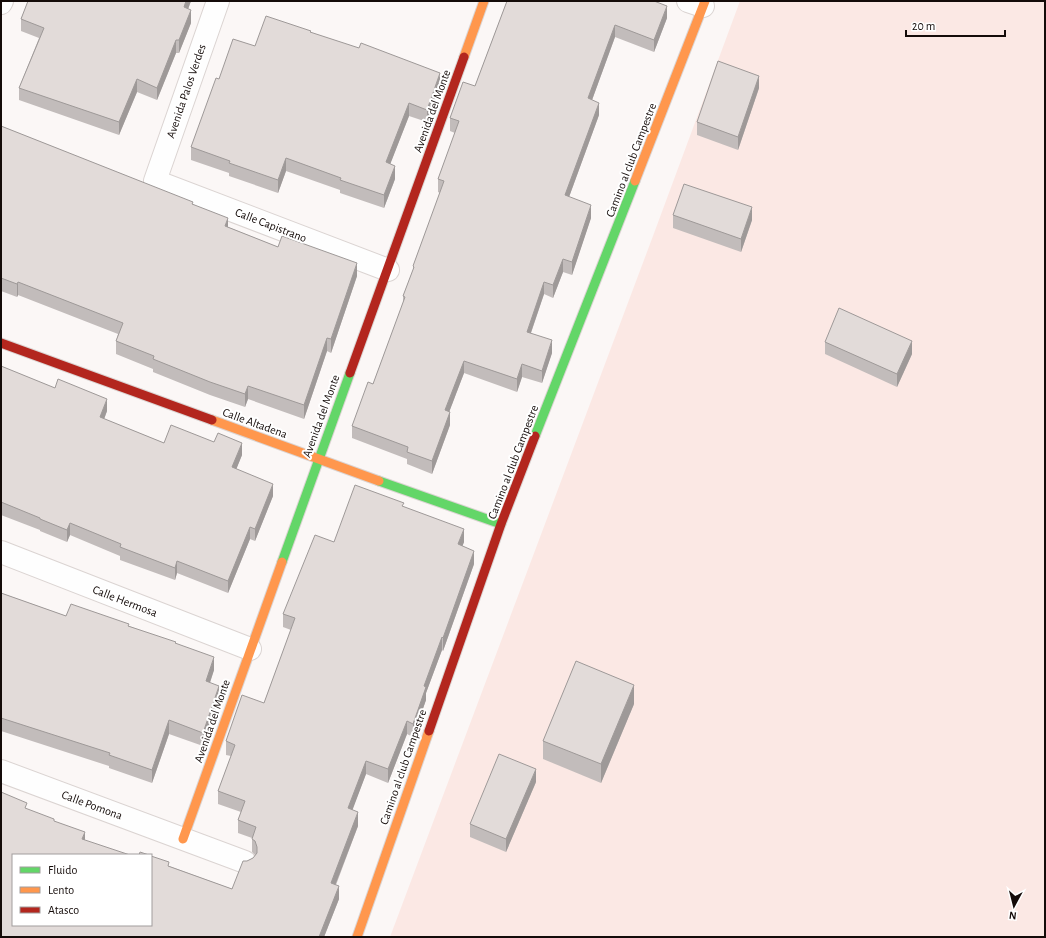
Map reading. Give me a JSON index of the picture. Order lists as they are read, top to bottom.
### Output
{
  "streets": {
    "street": [
      "Avenida Palos Verdes",
      "Avenida del Monte",
      "Camino al club Campestre",
      "Calle Capistrano",
      "Calle Altadena",
      "Calle Hermosa",
      "Calle Pomona"
    ]
  },
  "crossings": [
    ["Avenida Palos Verdes", "Calle Capistrano"],
    ["Avenida del Monte", "Calle Capistrano"],
    ["Avenida del Monte", "Calle Altadena"],
    ["Avenida del Monte", "Calle Hermosa"],
    ["Avenida del Monte", "Calle Pomona"],
    ["Camino al club Campestre", "Calle Altadena"]
  ],
  "legend": ["Fluido", "Lento", "Atasco"],
  "scale_bar": "20 m",
  "north": "bottom"
}
